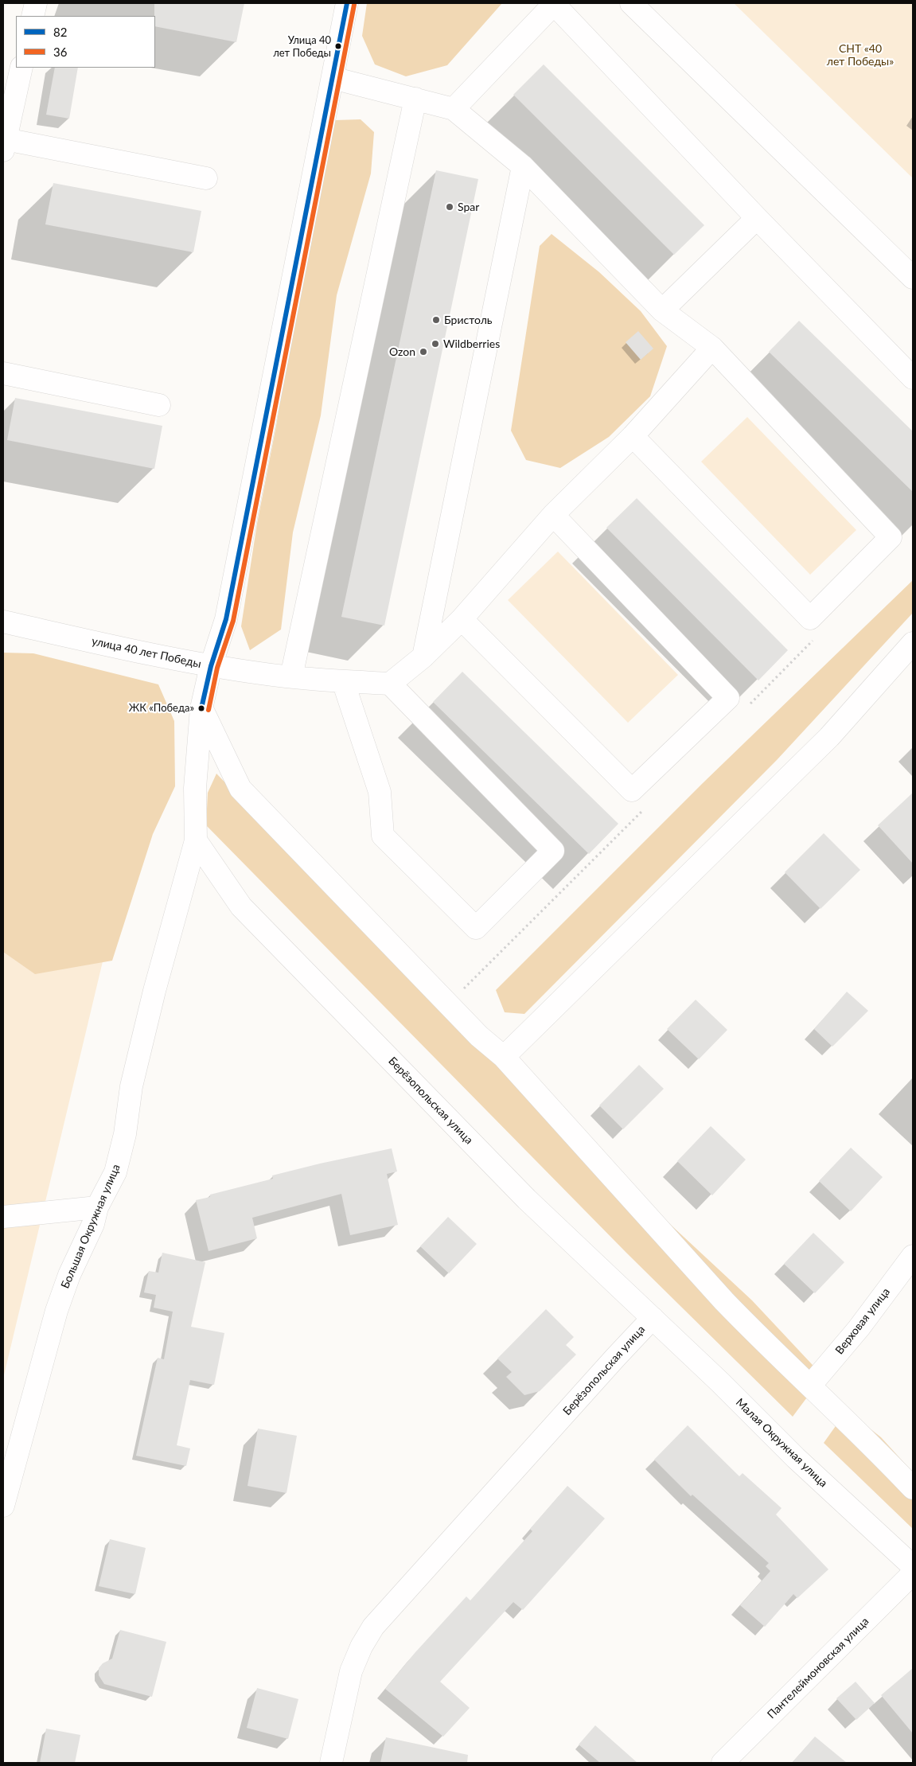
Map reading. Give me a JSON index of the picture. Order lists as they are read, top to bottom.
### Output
{
  "streets": {
    "street": [
      "улица 40 лет Победы",
      "Берёзопольская улица",
      "Большая Окружная улица",
      "Верховая улица",
      "Малая Окружная улица",
      "Пантелеймоновская улица"
    ]
  },
  "crossings": [
    ["улица 40 лет Победы", "Большая Окружная улица"],
    ["Берёзопольская улица", "Большая Окружная улица"],
    ["Берёзопольская улица", "Малая Окружная улица"]
  ],
  "parks": ["СНТ «40 лет Победы»"],
  "places": [
    "Улица 40 лет Победы",
    "Spar",
    "Бристоль",
    "Wildberries",
    "Ozon",
    "ЖК «Победа»"
  ],
  "lines": ["transit line 82", "transit line 36"],
  "legend": ["82", "36"]
}
